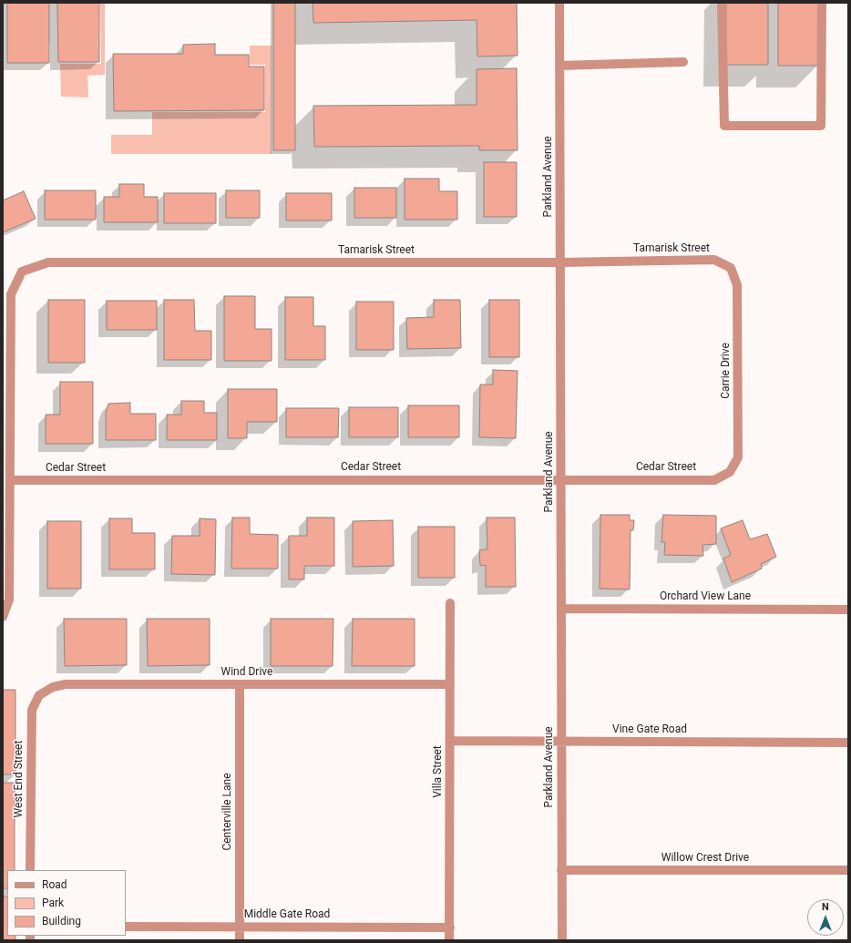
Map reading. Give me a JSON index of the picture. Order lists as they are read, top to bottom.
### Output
{
  "streets": {
    "street": [
      "Parkland Avenue",
      "Tamarisk Street",
      "Carrie Drive",
      "Cedar Street",
      "Orchard View Lane",
      "Wind Drive",
      "Vine Gate Road",
      "Villa Street",
      "West End Street",
      "Centerville Lane",
      "Willow Crest Drive",
      "Middle Gate Road"
    ]
  },
  "crossings": [
    ["Parkland Avenue", "Tamarisk Street"],
    ["Parkland Avenue", "Cedar Street"],
    ["Parkland Avenue", "Orchard View Lane"],
    ["Parkland Avenue", "Vine Gate Road"],
    ["Parkland Avenue", "Willow Crest Drive"],
    ["Tamarisk Street", "Carrie Drive"],
    ["Tamarisk Street", "Cedar Street"],
    ["Carrie Drive", "Cedar Street"],
    ["Wind Drive", "Villa Street"],
    ["Wind Drive", "West End Street"],
    ["Wind Drive", "Centerville Lane"],
    ["Vine Gate Road", "Villa Street"],
    ["Villa Street", "Middle Gate Road"],
    ["Centerville Lane", "Middle Gate Road"]
  ],
  "legend": ["Road", "Park", "Building"],
  "north": "top"
}
